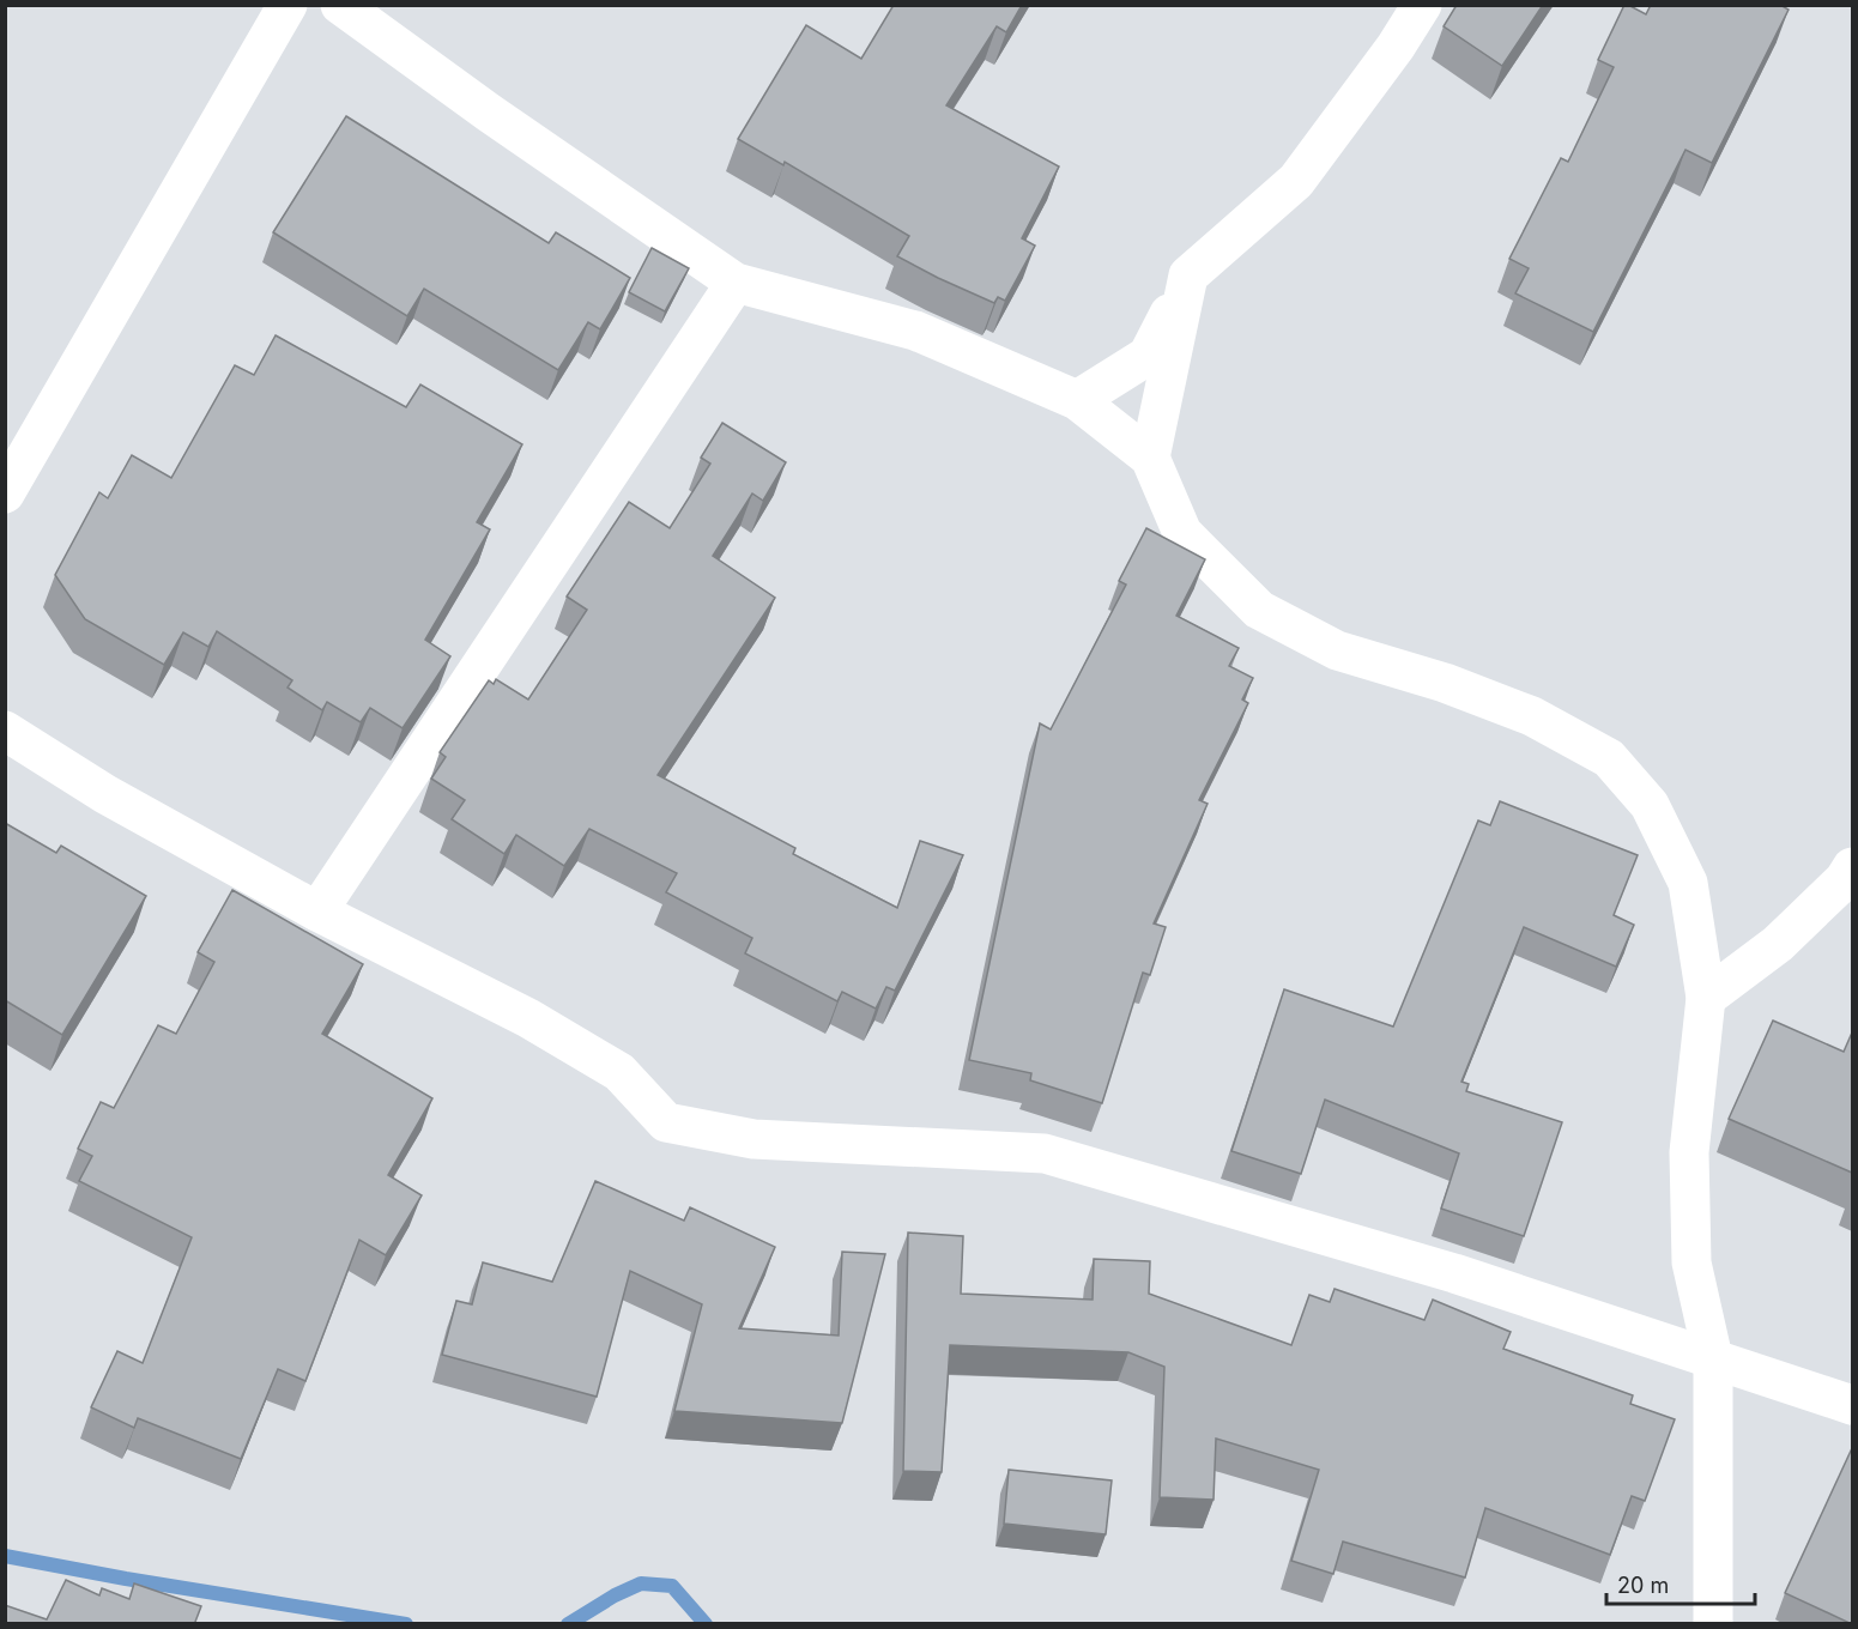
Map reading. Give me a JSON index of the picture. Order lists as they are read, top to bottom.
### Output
{
  "scale_bar": "20 m"
}
